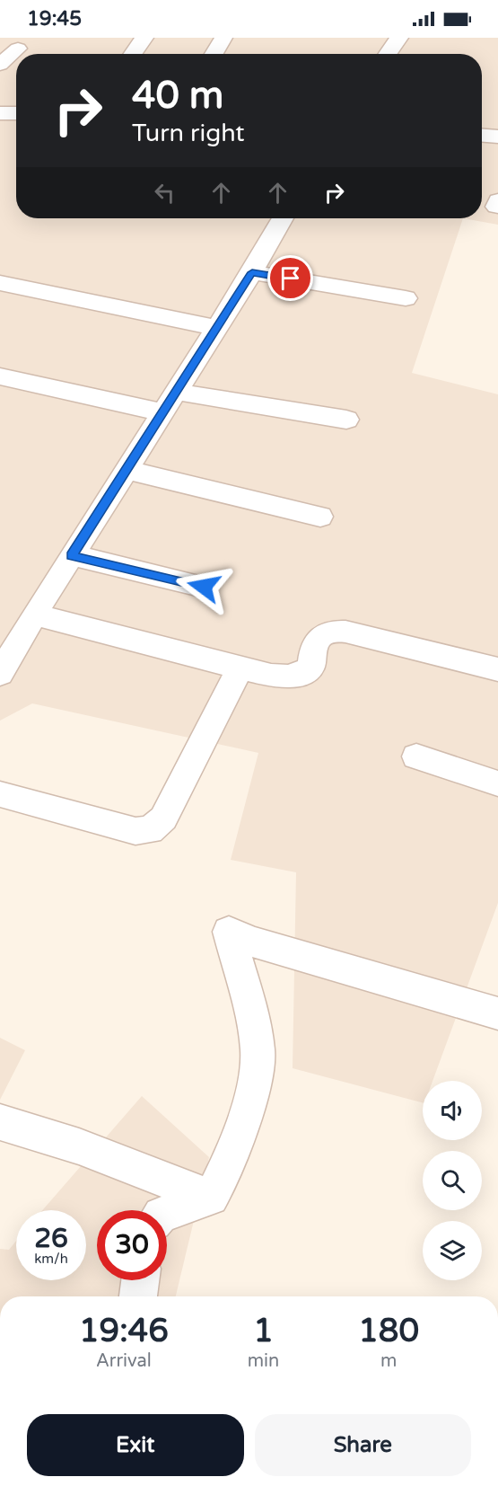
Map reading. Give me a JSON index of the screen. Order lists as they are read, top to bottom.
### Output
{
  "page": {
    "status": "19:45",
    "turn": ["40 m", "Turn right"],
    "speed": "26 km/h",
    "limit": "30",
    "eta": [
      "19:46",
      "Arrival",
      "1",
      "min",
      "180",
      "m"
    ],
    "buttons": ["Exit", "Share"]
  }
}
